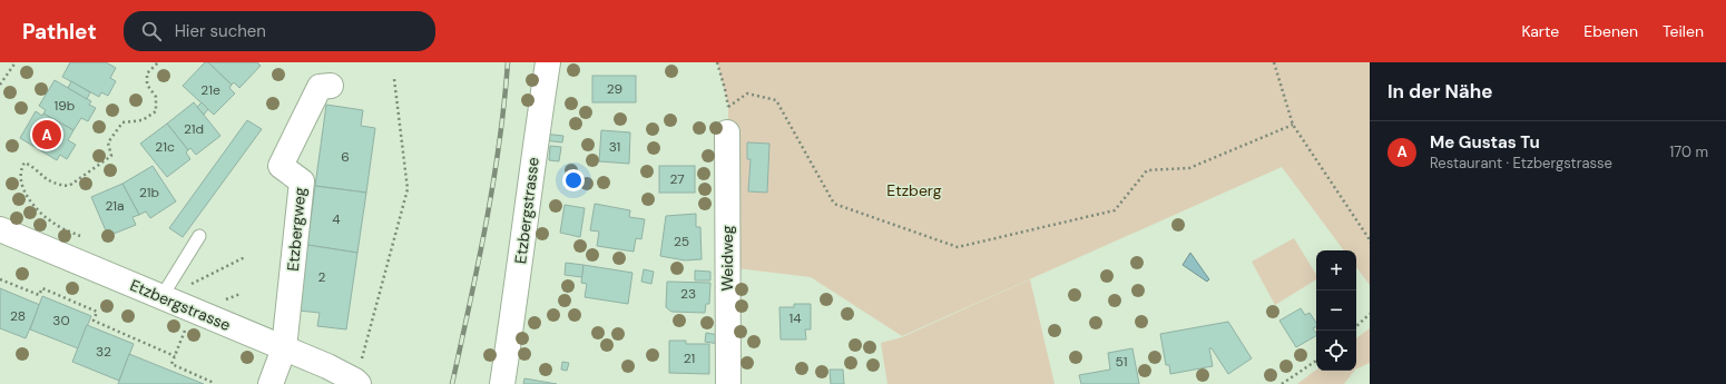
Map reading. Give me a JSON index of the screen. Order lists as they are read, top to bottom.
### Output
{
  "streets": {
    "street": ["Etzbergstrasse", "Etzbergweg", "Weidweg"]
  },
  "crossings": [
    ["Etzbergstrasse", "Etzbergweg"]
  ],
  "parks": ["Etzberg"],
  "house_numbers": [
    "29",
    "21e",
    "19b",
    "21d",
    "21c",
    "31",
    "6",
    "27",
    "21b",
    "21a",
    "4",
    "25",
    "2",
    "23",
    "28",
    "14",
    "30",
    "32",
    "21",
    "51"
  ],
  "page": {
    "header": "Pathlet",
    "search": "Hier suchen",
    "nav": ["Karte", "Ebenen", "Teilen"],
    "heading": "In der Nähe",
    "pins": "A",
    "list": [
      {
        "mark": "A",
        "name": "Me Gustas Tu",
        "note": "Restaurant · Etzbergstrasse",
        "value": "170 m"
      }
    ],
    "map_buttons": ["+", "−"]
  }
}
